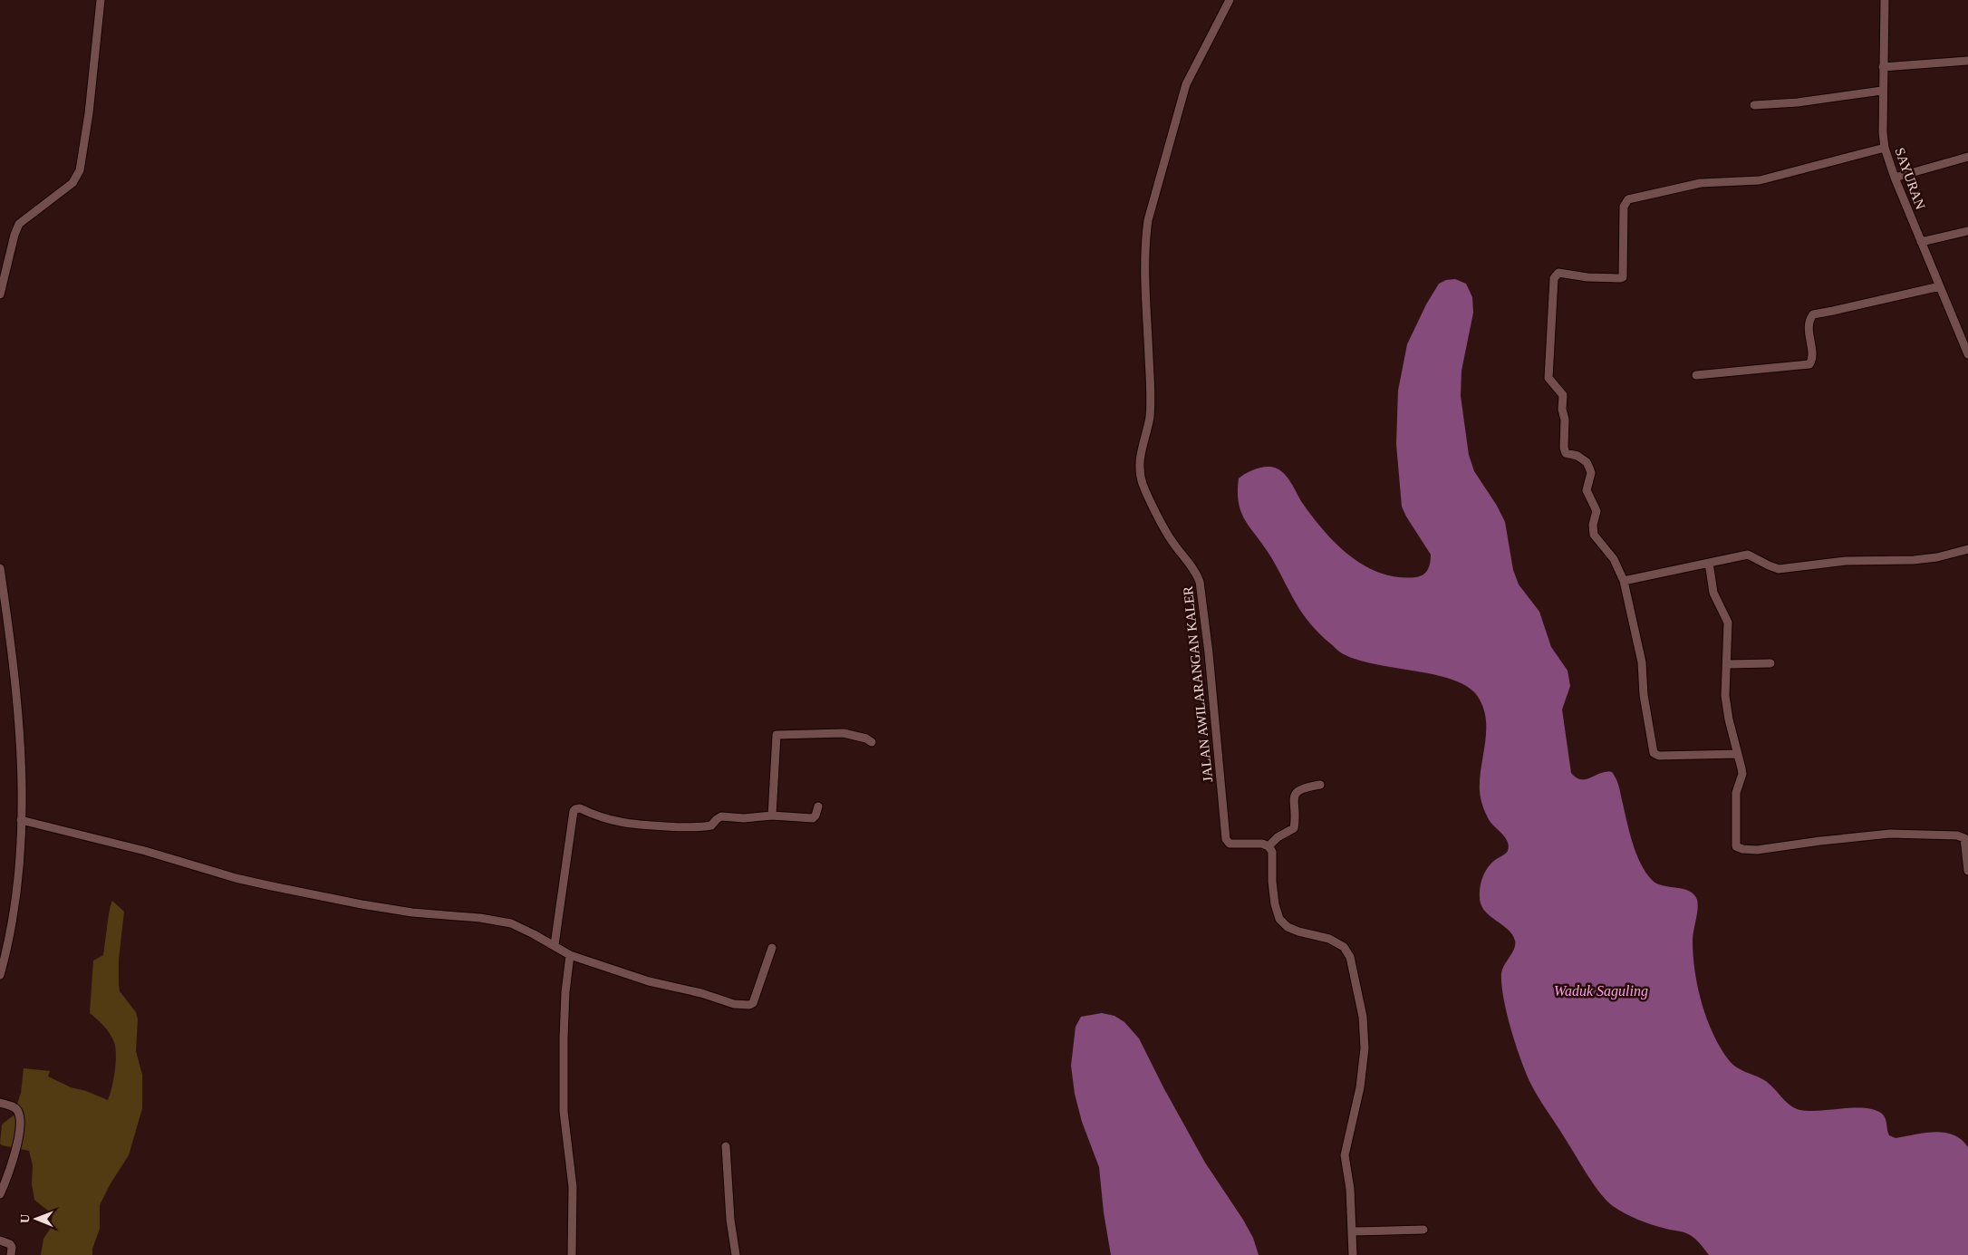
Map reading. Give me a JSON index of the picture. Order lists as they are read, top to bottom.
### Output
{
  "streets": {
    "street": ["SAYURAN", "JALAN AWILARANGAN KALER"]
  },
  "water": ["Waduk Saguling"],
  "north": "left"
}
